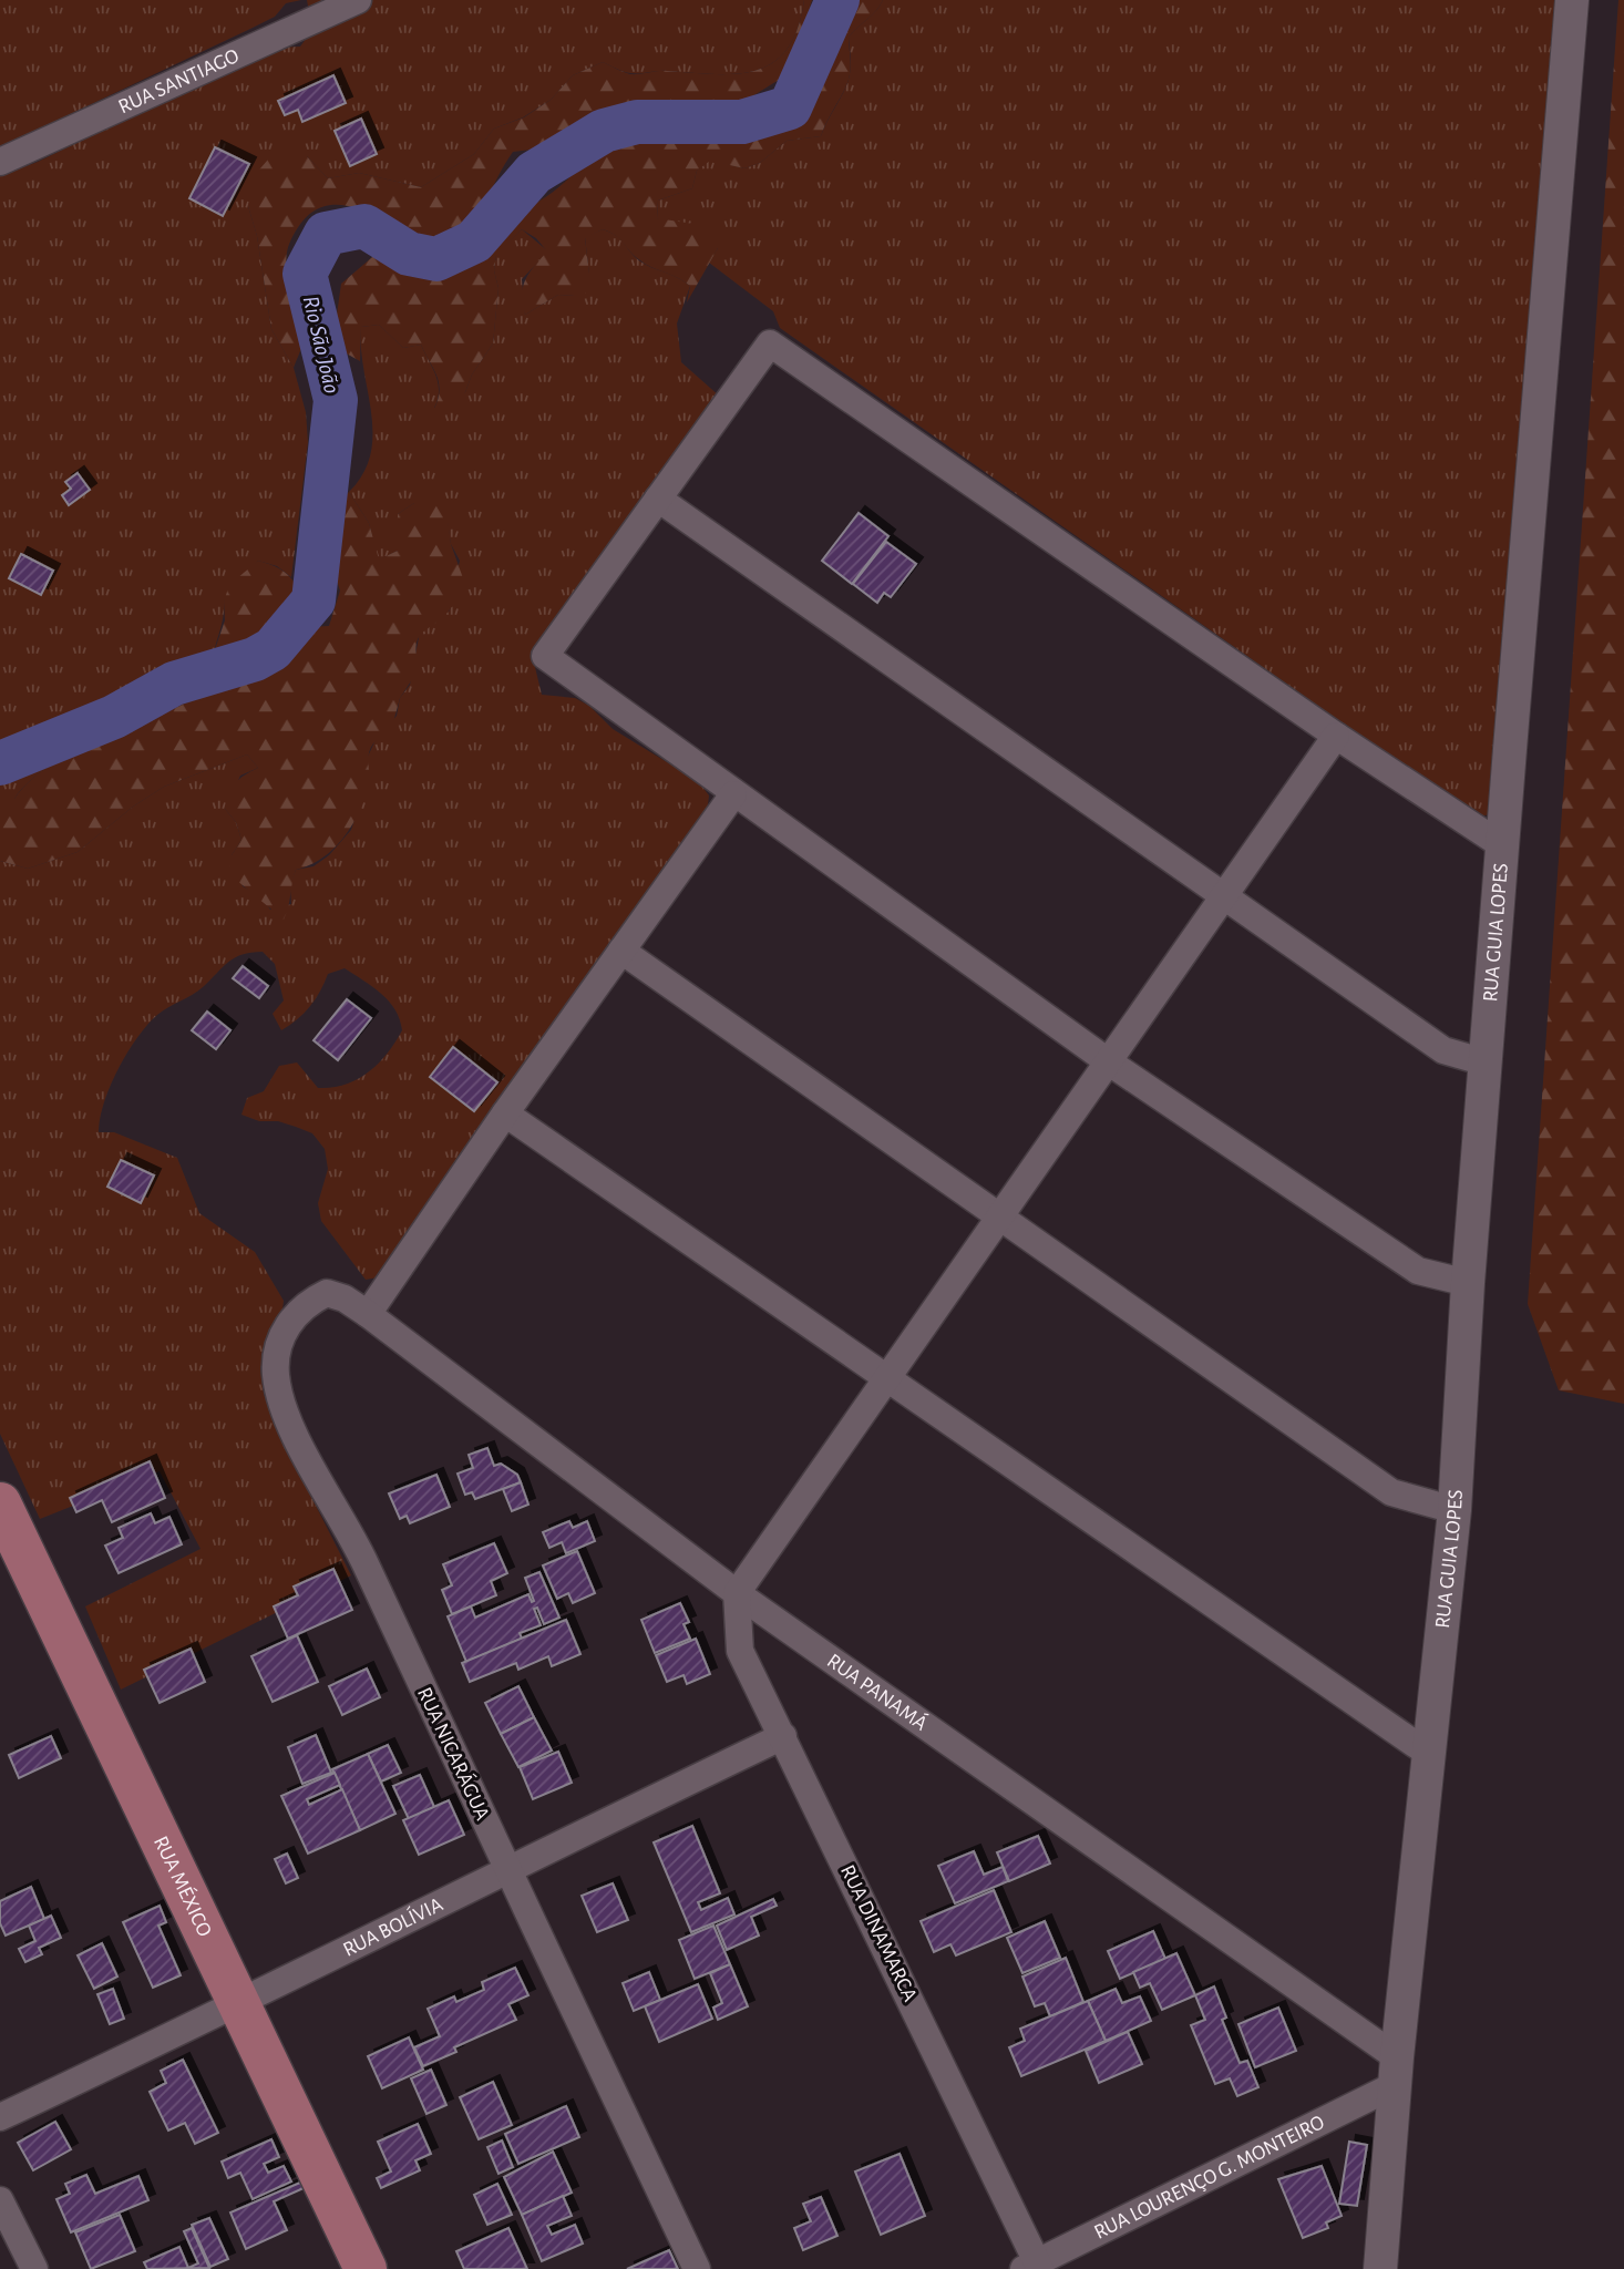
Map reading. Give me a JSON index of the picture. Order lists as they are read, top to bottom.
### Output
{
  "streets": {
    "main road": ["RUA MÉXICO"],
    "street": [
      "RUA SANTIAGO",
      "RUA GUIA LOPES",
      "RUA PANAMÁ",
      "RUA NICARÁGUA",
      "RUA BOLÍVIA",
      "RUA DINAMARCA",
      "RUA LOURENÇO G. MONTEIRO"
    ]
  },
  "crossings": [
    ["RUA GUIA LOPES", "RUA PANAMÁ"],
    ["RUA GUIA LOPES", "RUA LOURENÇO G. MONTEIRO"],
    ["RUA PANAMÁ", "RUA NICARÁGUA"],
    ["RUA PANAMÁ", "RUA DINAMARCA"],
    ["RUA PANAMÁ", "RUA LOURENÇO G. MONTEIRO"],
    ["RUA NICARÁGUA", "RUA BOLÍVIA"],
    ["RUA MÉXICO", "RUA BOLÍVIA"],
    ["RUA BOLÍVIA", "RUA DINAMARCA"],
    ["RUA DINAMARCA", "RUA LOURENÇO G. MONTEIRO"]
  ],
  "water": ["Rio São João"]
}
